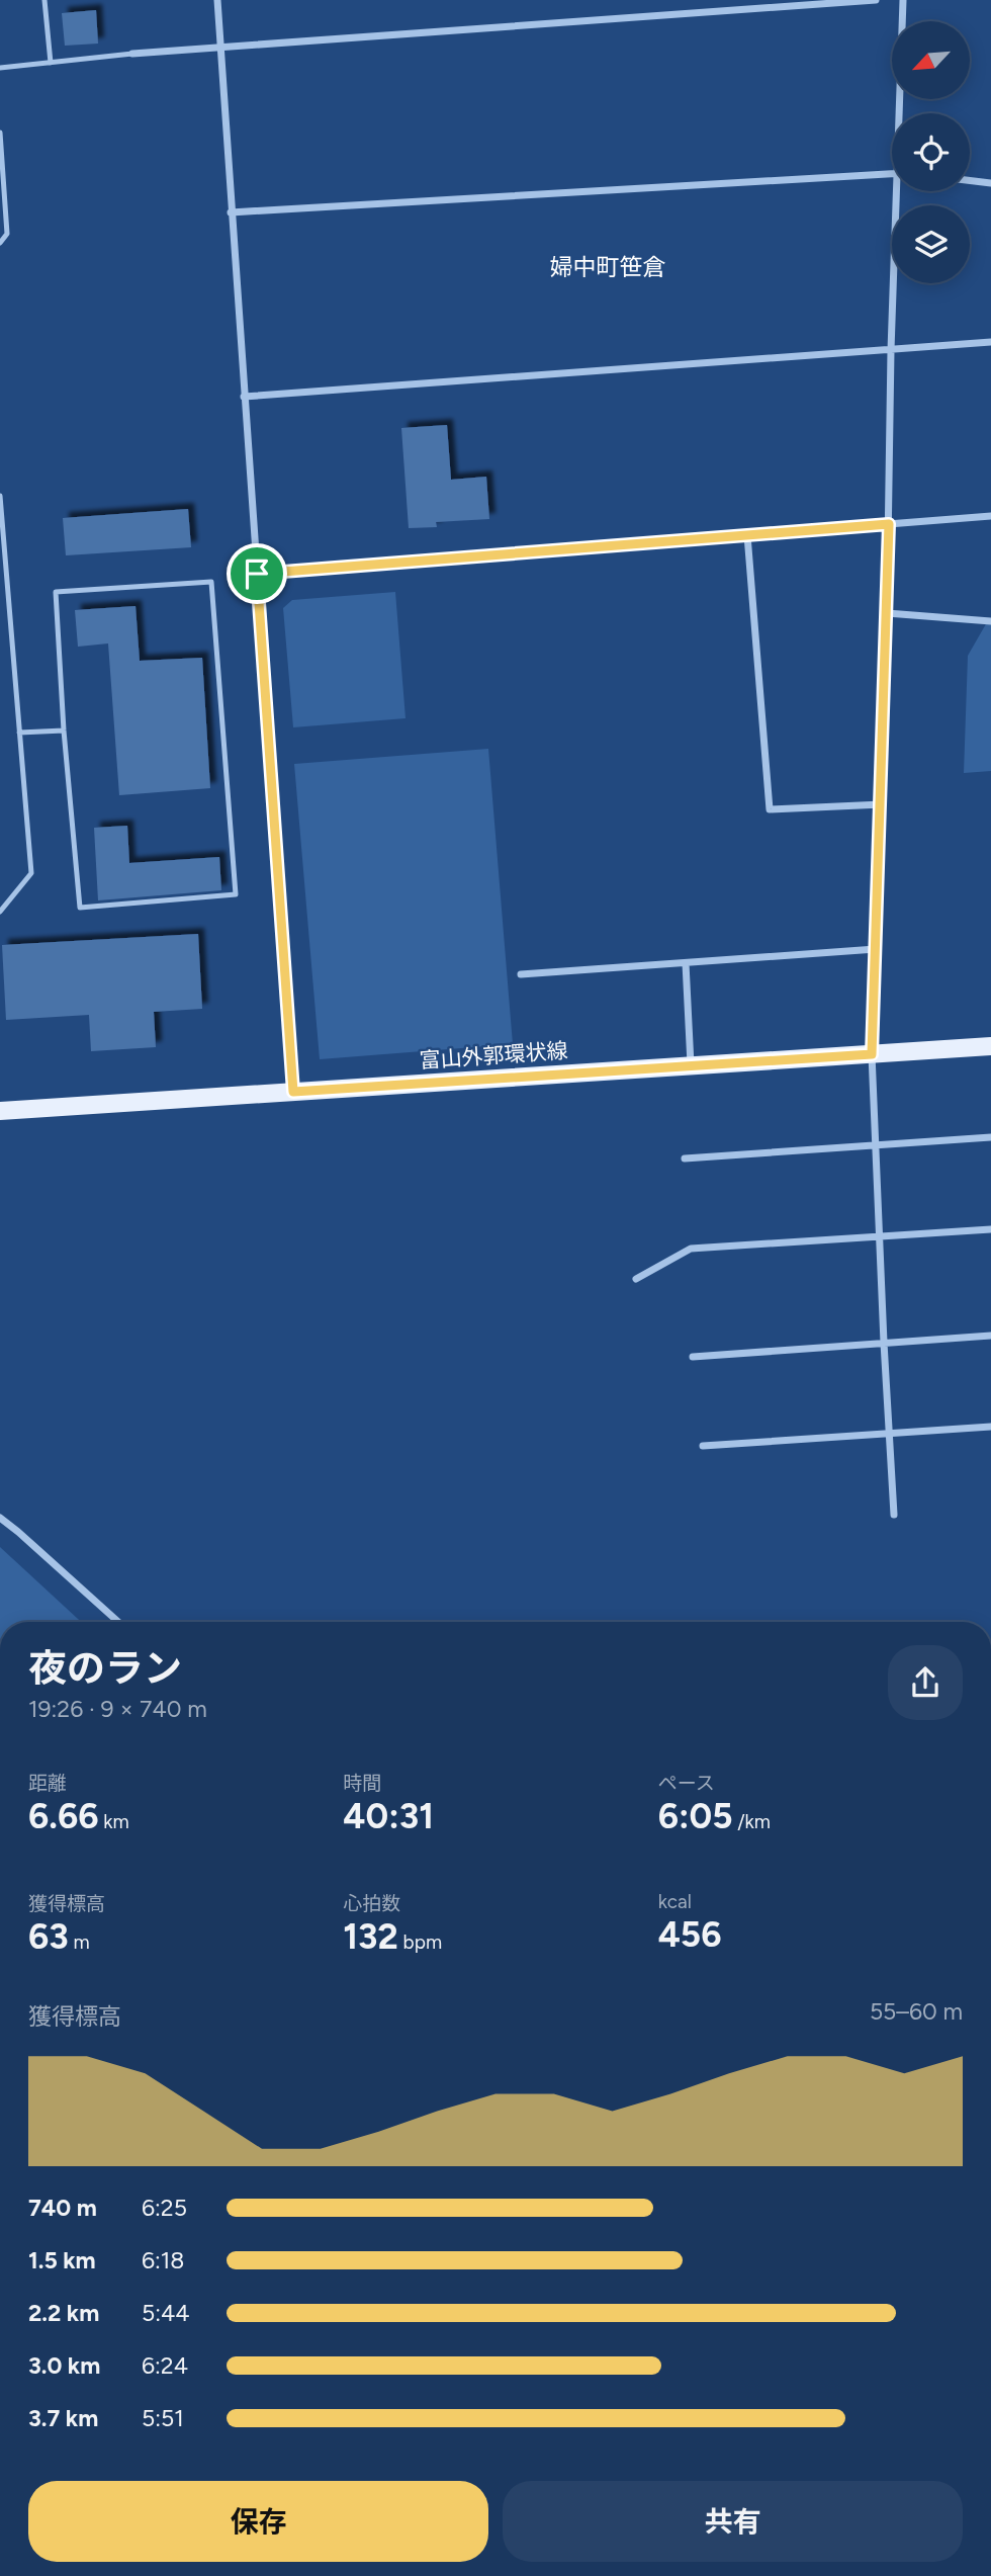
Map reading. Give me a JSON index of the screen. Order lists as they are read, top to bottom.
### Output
{
  "streets": {
    "main road": ["富山外郭環状線"]
  },
  "districts": ["婦中町笹倉"],
  "north": "bottom left",
  "page": {
    "heading": ["夜のラン", "19:26 · 9 × 740 m"],
    "stats": [
      ["距離", "6.66 km"],
      ["時間", "40:31"],
      ["ペース", "6:05 /km"],
      ["獲得標高", "63 m"],
      ["心拍数", "132 bpm"],
      ["kcal", "456"]
    ],
    "chart": ["獲得標高", "55–60 m"],
    "list": [
      {
        "name": "740 m",
        "note": "6:25"
      },
      {
        "name": "1.5 km",
        "note": "6:18"
      },
      {
        "name": "2.2 km",
        "note": "5:44"
      },
      {
        "name": "3.0 km",
        "note": "6:24"
      },
      {
        "name": "3.7 km",
        "note": "5:51"
      }
    ],
    "buttons": ["保存", "共有"]
  }
}
